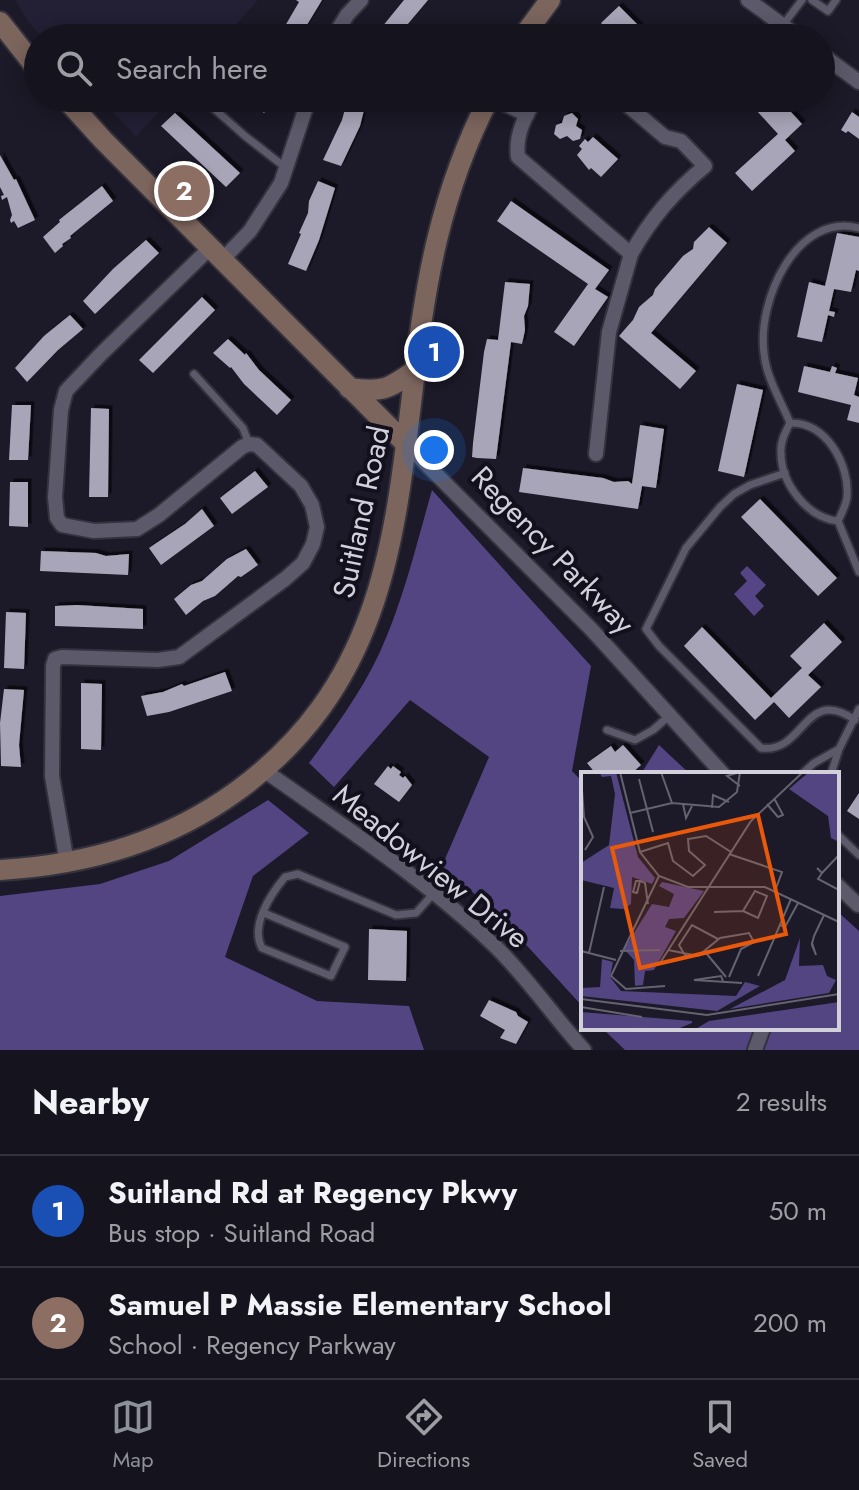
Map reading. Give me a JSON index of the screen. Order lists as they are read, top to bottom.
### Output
{
  "streets": {
    "main road": ["Suitland Road", "Regency Parkway"],
    "street": ["Meadowview Drive"]
  },
  "crossings": [
    ["Suitland Road", "Regency Parkway"],
    ["Suitland Road", "Meadowview Drive"]
  ],
  "page": {
    "search": "Search here",
    "pins": ["2", "1"],
    "heading": ["Nearby", "2 results"],
    "list": [
      {
        "mark": "1",
        "name": "Suitland Rd at Regency Pkwy",
        "note": "Bus stop · Suitland Road",
        "value": "50 m"
      },
      {
        "mark": "2",
        "name": "Samuel P Massie Elementary School",
        "note": "School · Regency Parkway",
        "value": "200 m"
      }
    ],
    "nav": ["Map", "Directions", "Saved"]
  }
}
